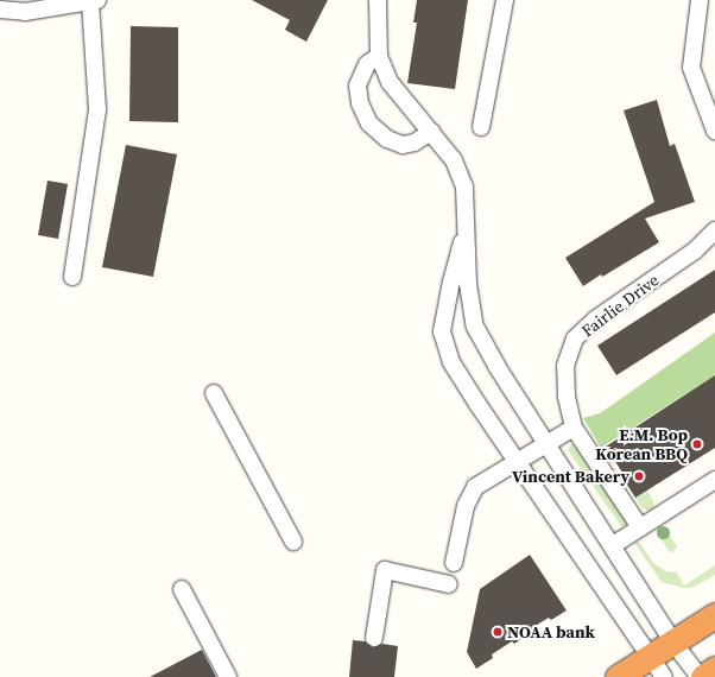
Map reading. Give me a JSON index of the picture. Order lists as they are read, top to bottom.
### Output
{
  "streets": {
    "street": ["Fairlie Drive"]
  },
  "places": ["E.M. Bop Korean BBQ", "Vincent Bakery", "NOAA bank"]
}
